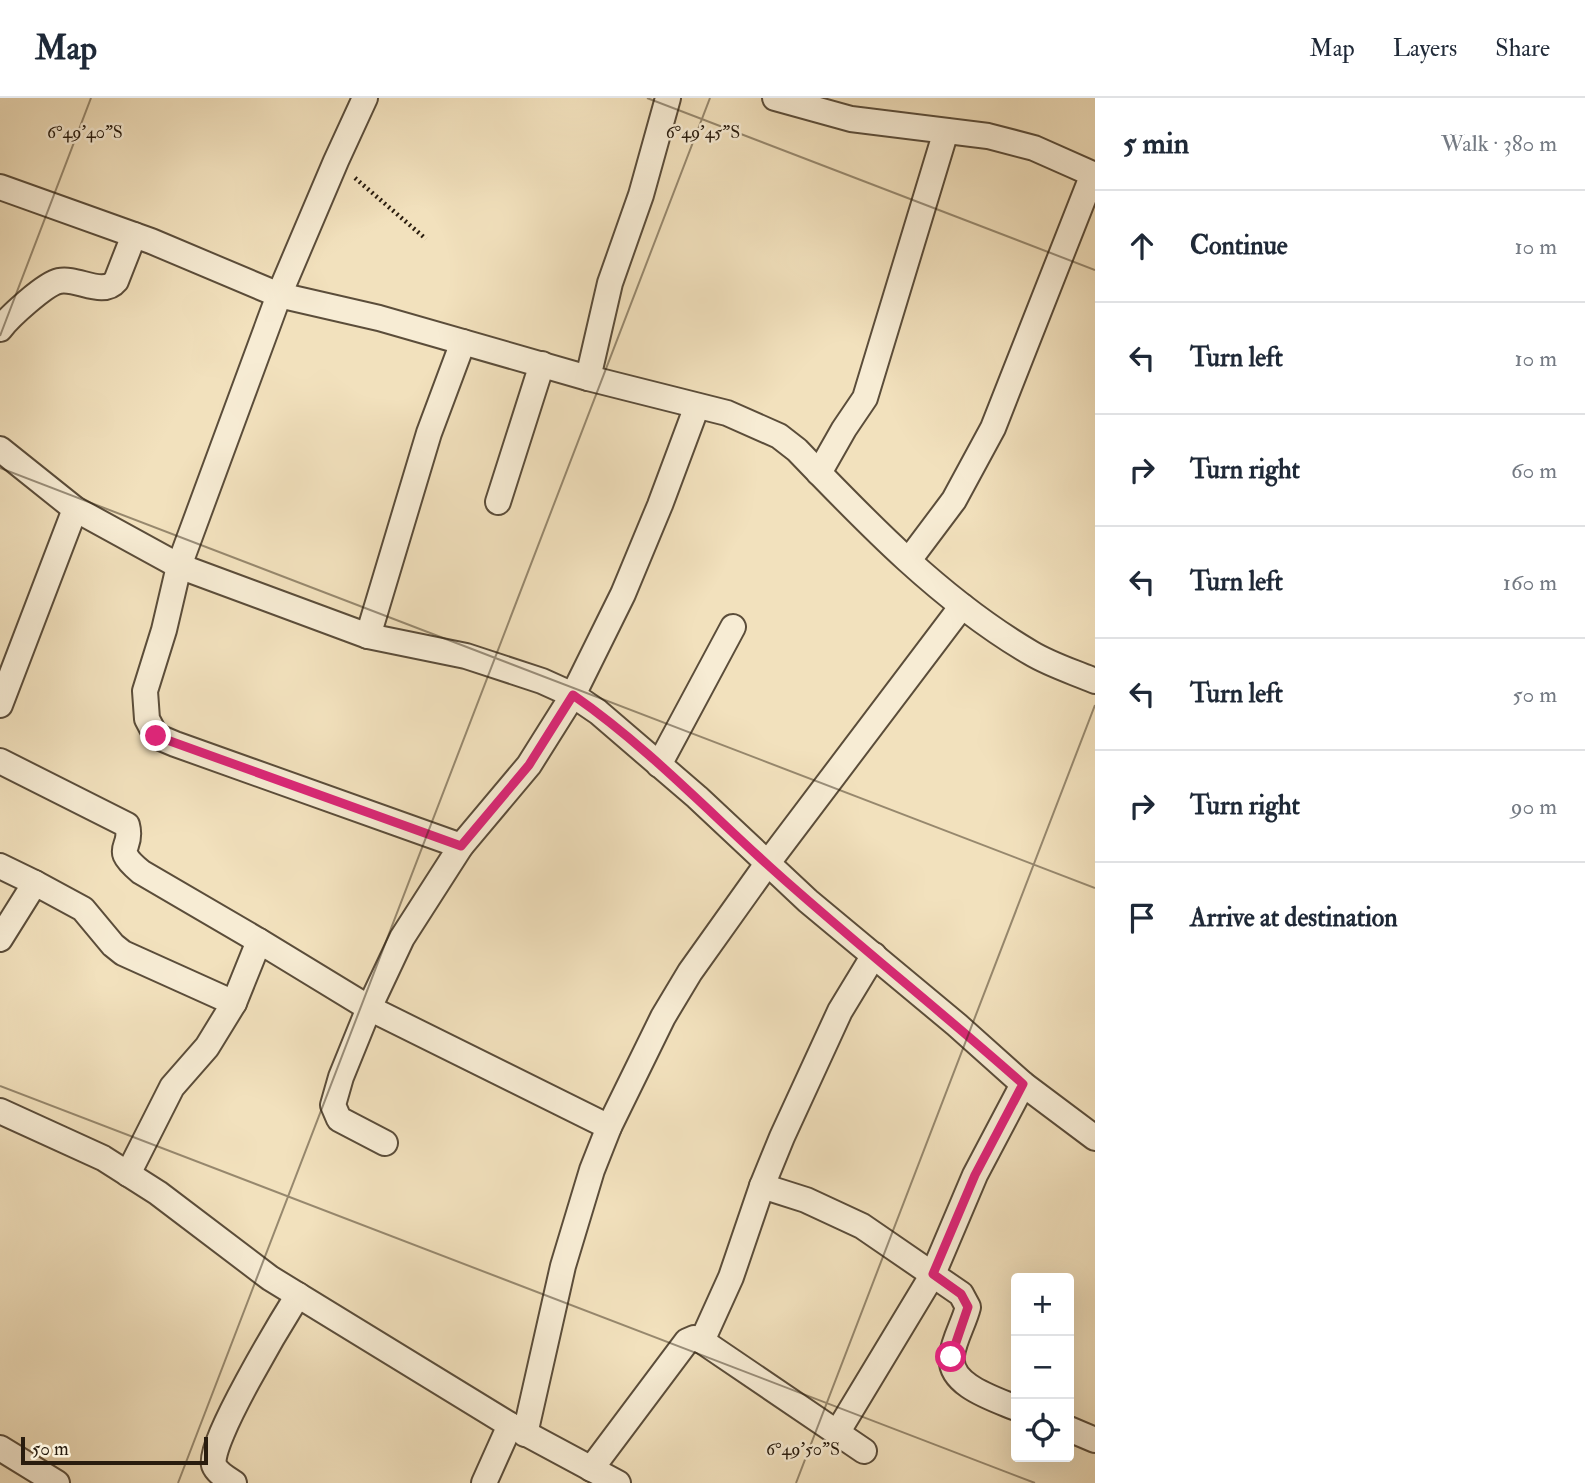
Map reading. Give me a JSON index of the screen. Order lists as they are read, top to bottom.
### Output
{
  "scale_bar": "50 m",
  "page": {
    "header": "Map",
    "nav": ["Map", "Layers", "Share"],
    "heading": ["5 min", "Walk · 380 m"],
    "list": [
      ["Continue", "10 m"],
      ["Turn left", "10 m"],
      ["Turn right", "60 m"],
      ["Turn left", "160 m"],
      ["Turn left", "50 m"],
      ["Turn right", "90 m"],
      "Arrive at destination"
    ],
    "map_buttons": ["+", "−"],
    "scale": "50 m"
  },
  "coordinates": ["6°49'45\"S", "6°49'40\"S", "6°49'50\"S"]
}
